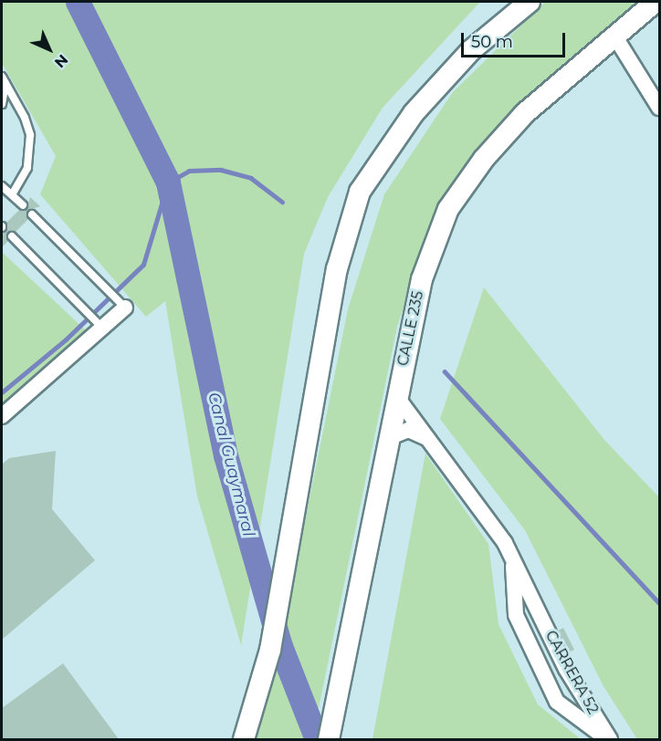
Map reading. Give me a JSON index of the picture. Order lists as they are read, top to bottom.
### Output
{
  "streets": {
    "main road": ["CALLE 235"],
    "street": ["CARRERA 52"]
  },
  "crossings": [
    ["CALLE 235", "CARRERA 52"]
  ],
  "water": ["Canal Guaymaral"],
  "scale_bar": "50 m",
  "north": "bottom right"
}
